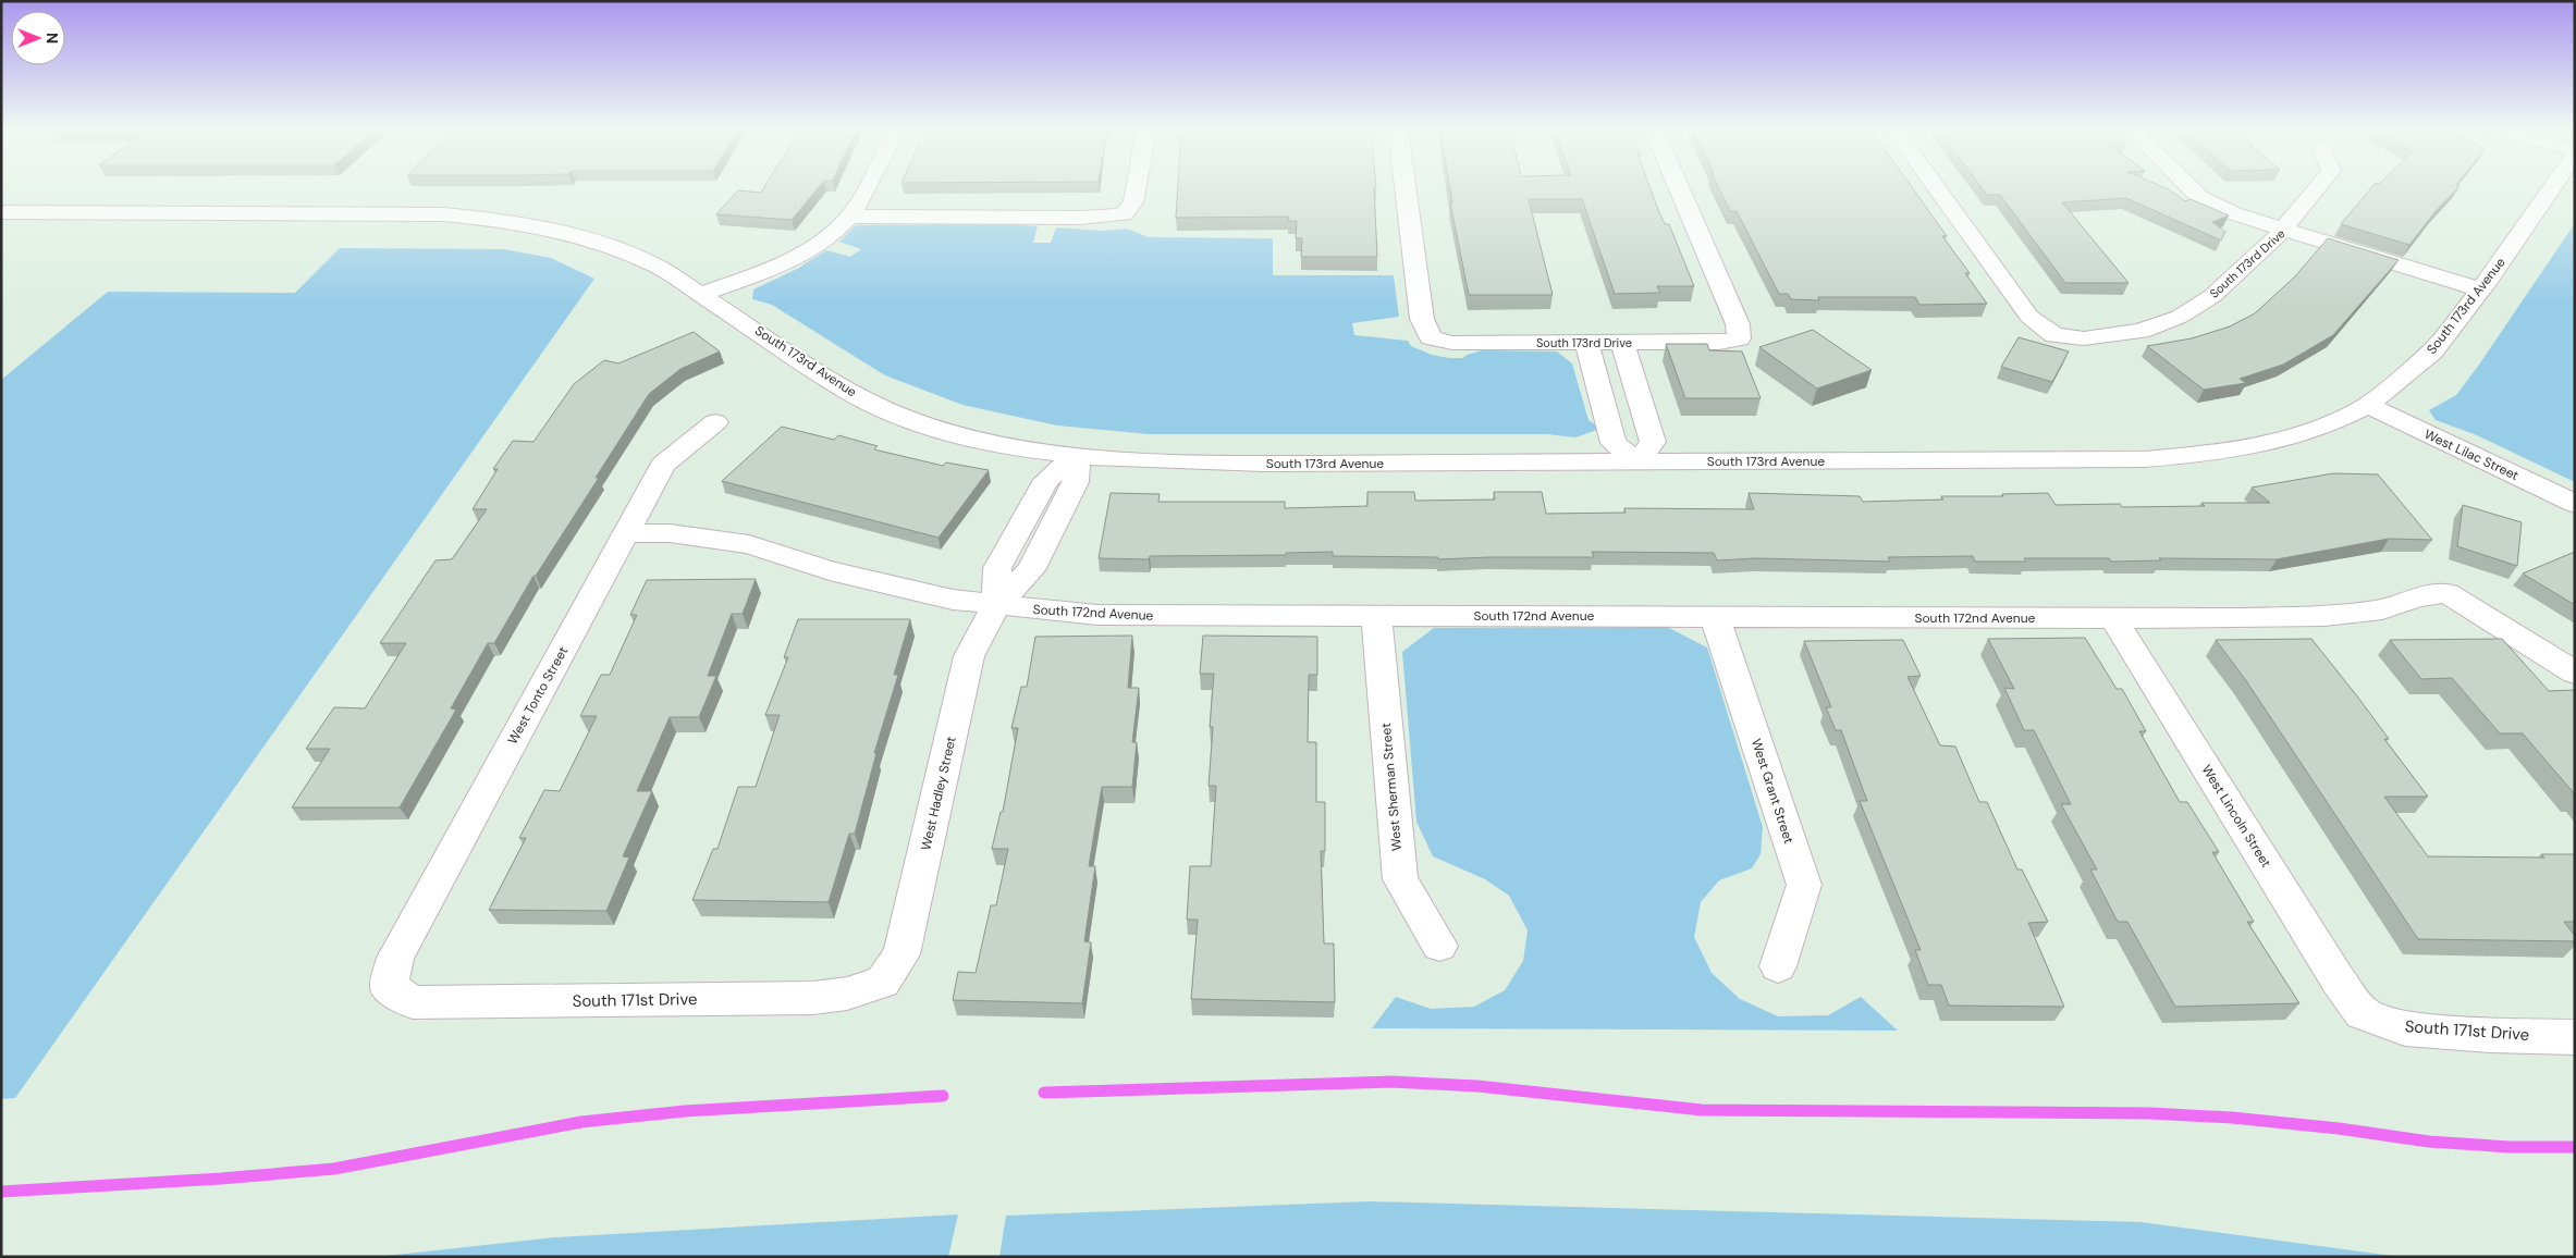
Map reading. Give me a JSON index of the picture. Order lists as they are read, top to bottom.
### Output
{
  "streets": {
    "street": [
      "South 173rd Drive",
      "South 173rd Avenue",
      "West Lilac Street",
      "South 172nd Avenue",
      "West Tonto Street",
      "West Sherman Street",
      "West Grant Street",
      "West Hadley Street",
      "West Lincoln Street",
      "South 171st Drive"
    ]
  },
  "crossings": [
    ["South 173rd Avenue", "West Lilac Street"],
    ["South 173rd Avenue", "West Hadley Street"],
    ["South 172nd Avenue", "West Tonto Street"],
    ["South 172nd Avenue", "West Sherman Street"],
    ["South 172nd Avenue", "West Grant Street"],
    ["South 172nd Avenue", "West Hadley Street"],
    ["South 172nd Avenue", "West Lincoln Street"],
    ["West Tonto Street", "South 171st Drive"],
    ["West Hadley Street", "South 171st Drive"],
    ["West Lincoln Street", "South 171st Drive"]
  ],
  "north": "right"
}
